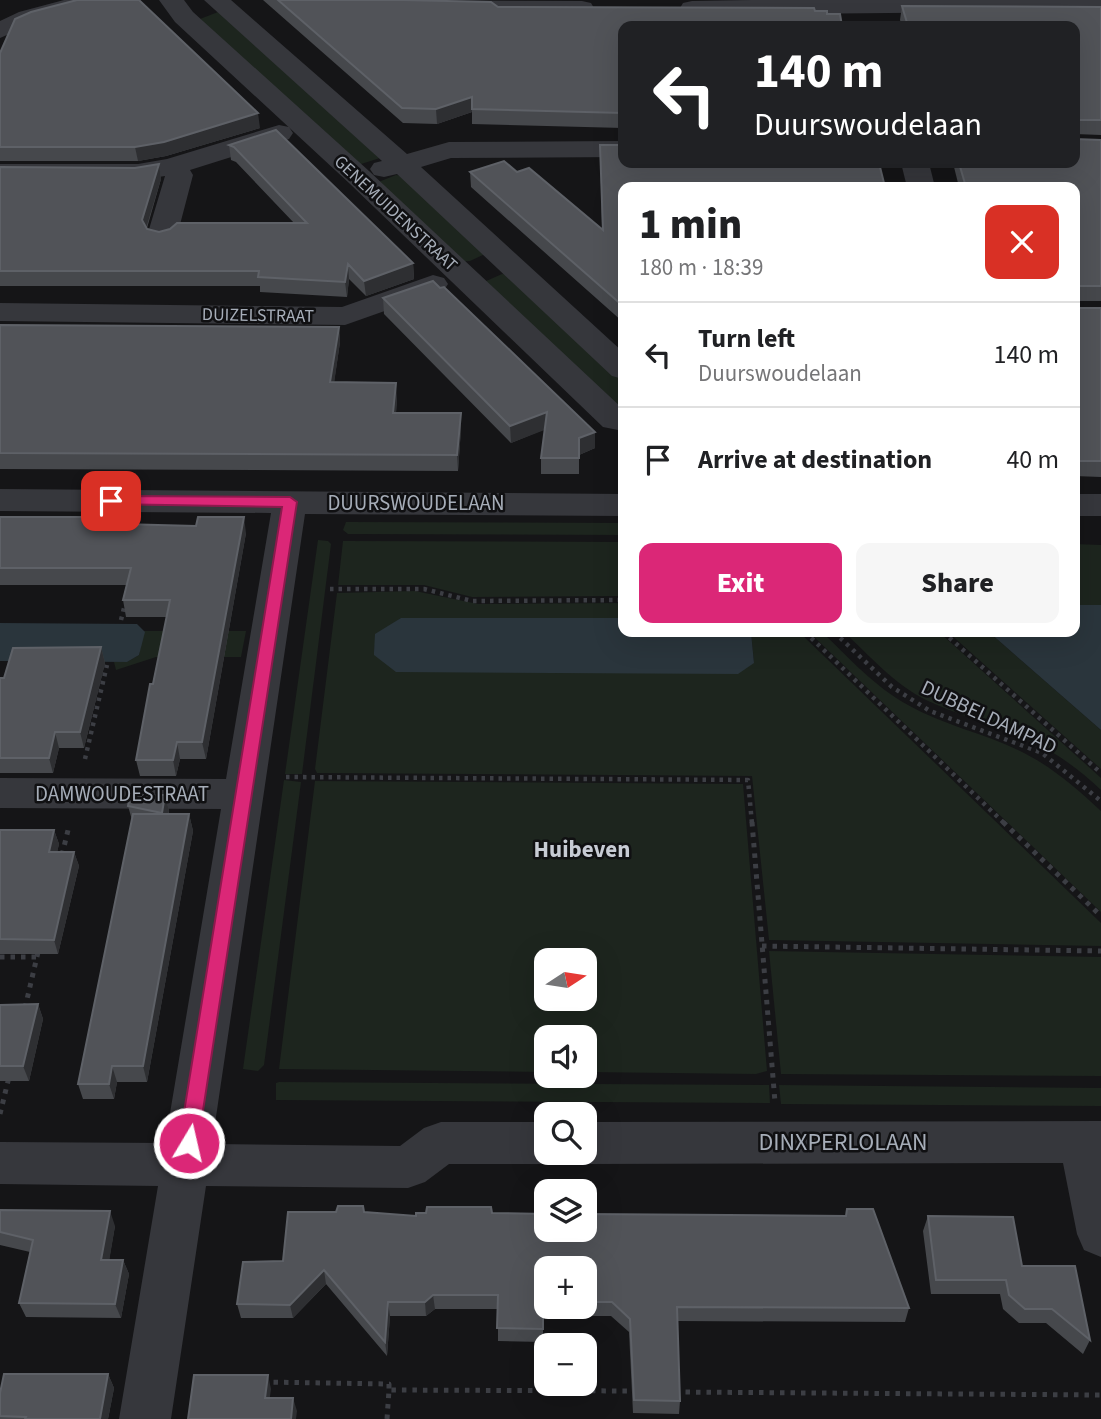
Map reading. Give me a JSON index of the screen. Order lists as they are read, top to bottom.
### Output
{
  "streets": {
    "street": [
      "GENEMUIDENSTRAAT",
      "DUIZELSTRAAT",
      "DUURSWOUDELAAN",
      "DAMWOUDESTRAAT",
      "DINXPERLOLAAN"
    ],
    "path": ["DUBBELDAMPAD"]
  },
  "crossings": [
    ["GENEMUIDENSTRAAT", "DUIZELSTRAAT"]
  ],
  "districts": ["Huibeven"],
  "north": "right",
  "page": {
    "turn": ["140 m", "Duurswoudelaan"],
    "heading": ["1 min", "180 m · 18:39"],
    "list": [
      {
        "name": "Turn left",
        "note": "Duurswoudelaan",
        "value": "140 m"
      },
      {
        "name": "Arrive at destination",
        "value": "40 m"
      }
    ],
    "buttons": ["Exit", "Share"],
    "map_buttons": ["+", "−"]
  }
}
